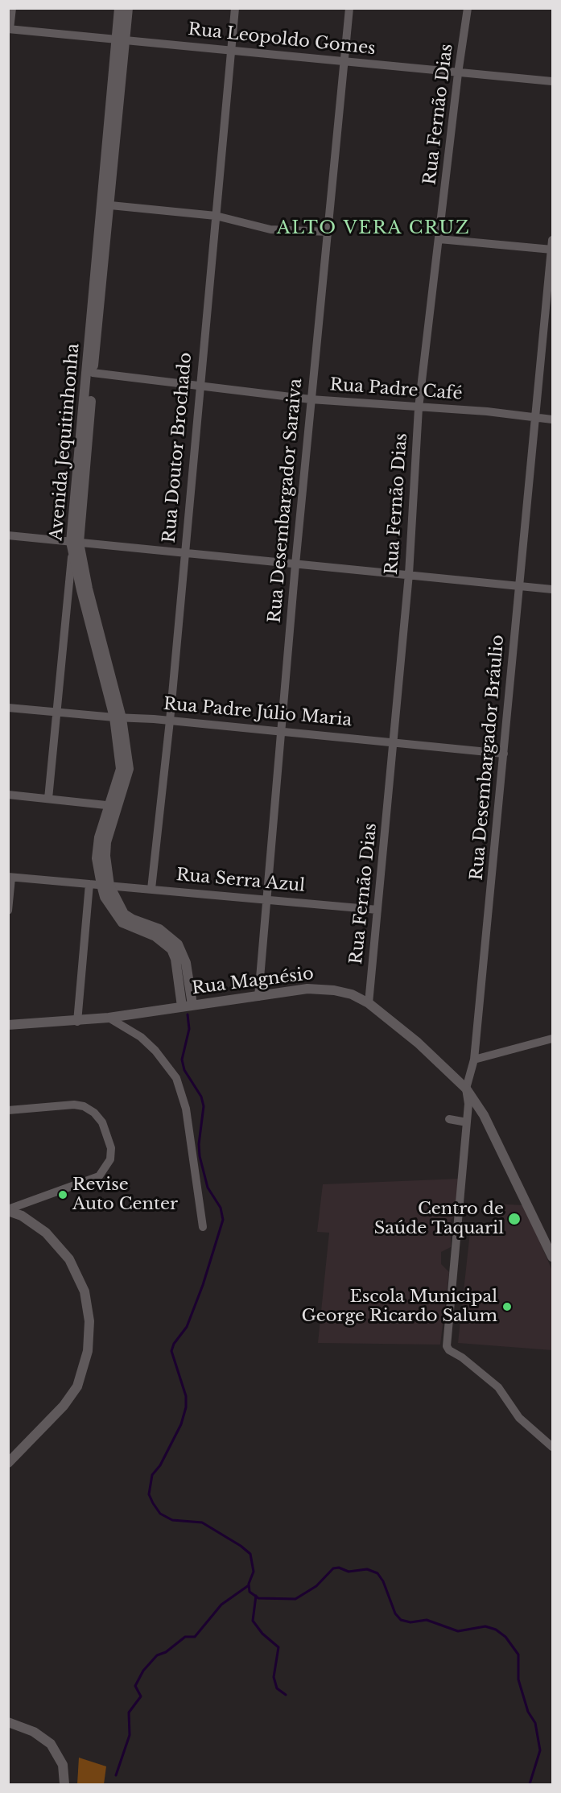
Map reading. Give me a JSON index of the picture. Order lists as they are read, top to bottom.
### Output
{
  "streets": {
    "street": [
      "Rua Leopoldo Gomes",
      "Rua Fernão Dias",
      "Rua Padre Café",
      "Avenida Jequitinhonha",
      "Rua Doutor Brochado",
      "Rua Desembargador Saraiva",
      "Rua Padre Júlio Maria",
      "Rua Desembargador Bráulio",
      "Rua Serra Azul",
      "Rua Magnésio"
    ]
  },
  "crossings": [
    ["Rua Leopoldo Gomes", "Rua Fernão Dias"],
    ["Rua Leopoldo Gomes", "Avenida Jequitinhonha"],
    ["Rua Leopoldo Gomes", "Rua Doutor Brochado"],
    ["Rua Leopoldo Gomes", "Rua Desembargador Saraiva"],
    ["Rua Fernão Dias", "Rua Padre Café"],
    ["Rua Fernão Dias", "Rua Padre Júlio Maria"],
    ["Rua Fernão Dias", "Rua Serra Azul"],
    ["Rua Fernão Dias", "Rua Magnésio"],
    ["Rua Padre Café", "Avenida Jequitinhonha"],
    ["Rua Padre Café", "Rua Doutor Brochado"],
    ["Rua Padre Café", "Rua Desembargador Saraiva"],
    ["Rua Padre Café", "Rua Desembargador Bráulio"],
    ["Avenida Jequitinhonha", "Rua Padre Júlio Maria"],
    ["Avenida Jequitinhonha", "Rua Serra Azul"],
    ["Avenida Jequitinhonha", "Rua Magnésio"],
    ["Rua Doutor Brochado", "Rua Padre Júlio Maria"],
    ["Rua Doutor Brochado", "Rua Serra Azul"],
    ["Rua Desembargador Saraiva", "Rua Padre Júlio Maria"],
    ["Rua Desembargador Saraiva", "Rua Serra Azul"],
    ["Rua Desembargador Saraiva", "Rua Magnésio"],
    ["Rua Padre Júlio Maria", "Rua Desembargador Bráulio"],
    ["Rua Desembargador Bráulio", "Rua Magnésio"]
  ],
  "districts": ["ALTO VERA CRUZ"],
  "places": ["Revise Auto Center", "Centro de Saúde Taquaril", "Escola Municipal George Ricardo Salum"]
}
